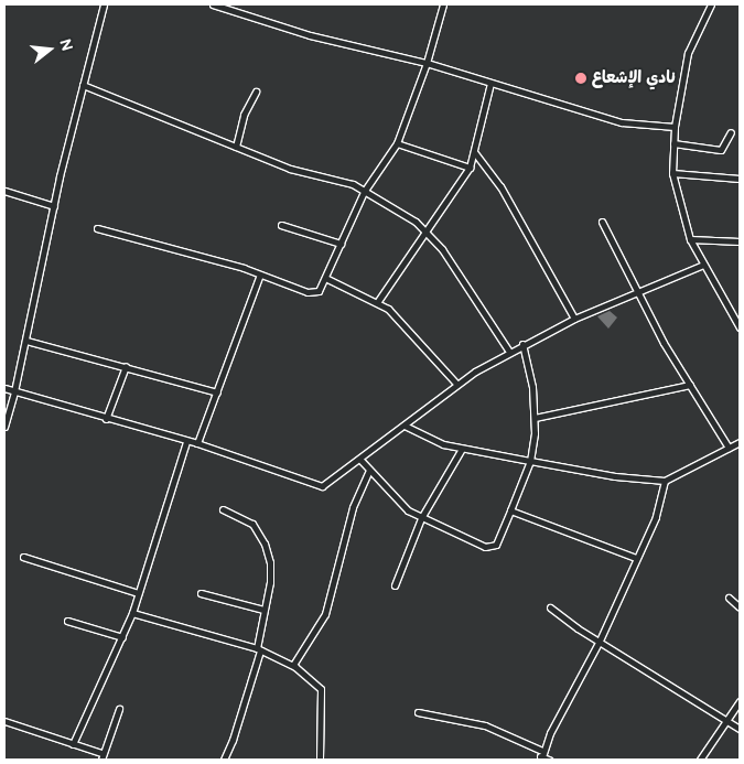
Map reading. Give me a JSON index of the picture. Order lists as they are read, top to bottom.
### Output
{
  "places": ["نادي الإشعاع"],
  "north": "right"
}
